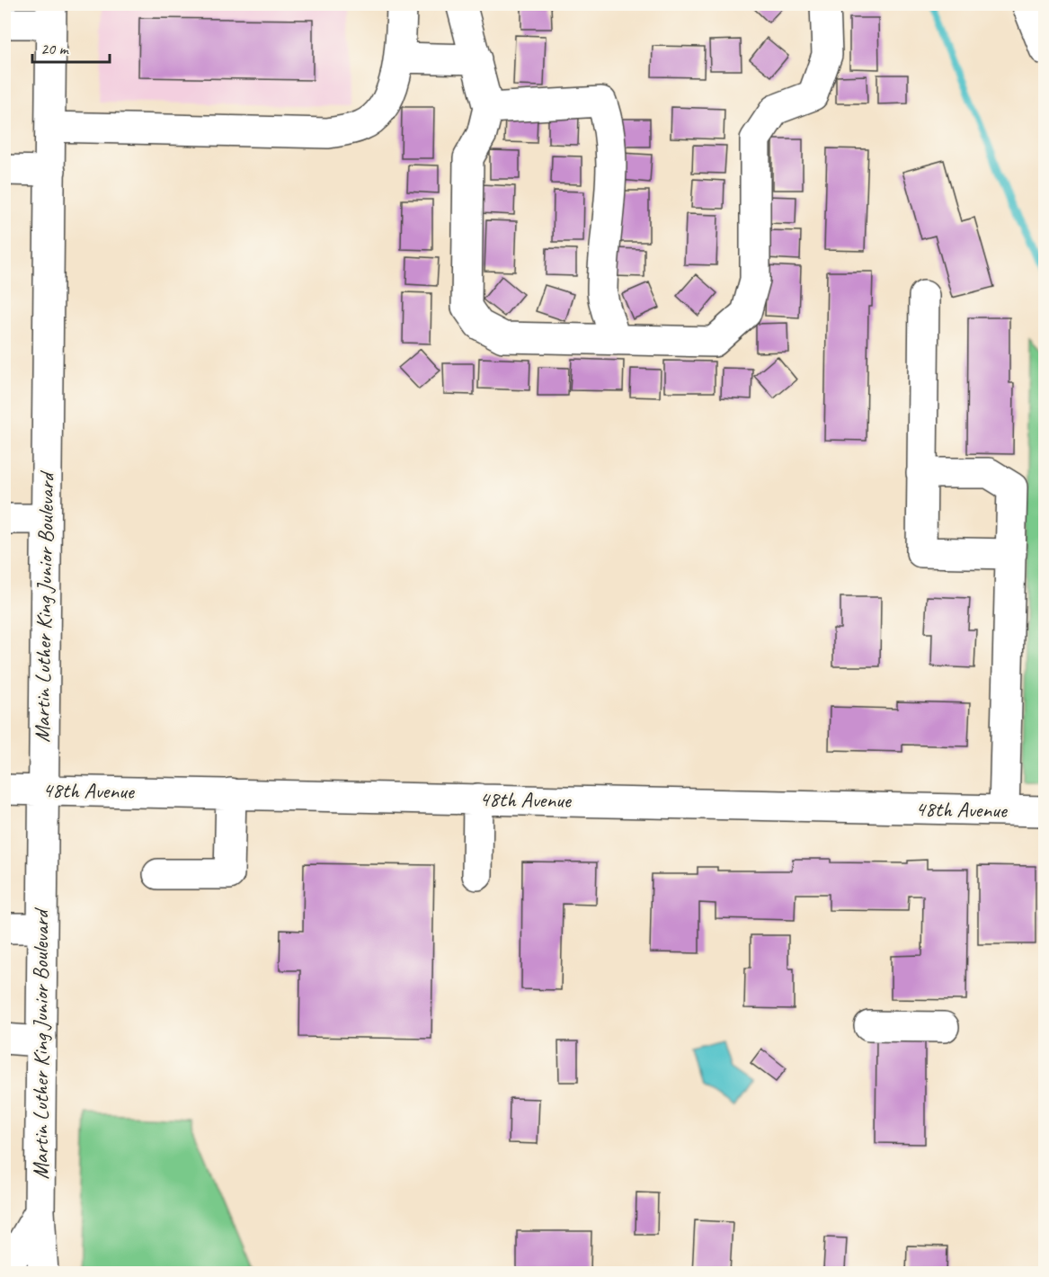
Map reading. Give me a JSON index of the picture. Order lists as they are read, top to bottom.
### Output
{
  "streets": {
    "main road": ["Martin Luther King Junior Boulevard", "48th Avenue"]
  },
  "crossings": [
    ["Martin Luther King Junior Boulevard", "48th Avenue"]
  ],
  "scale_bar": "20 m"
}
